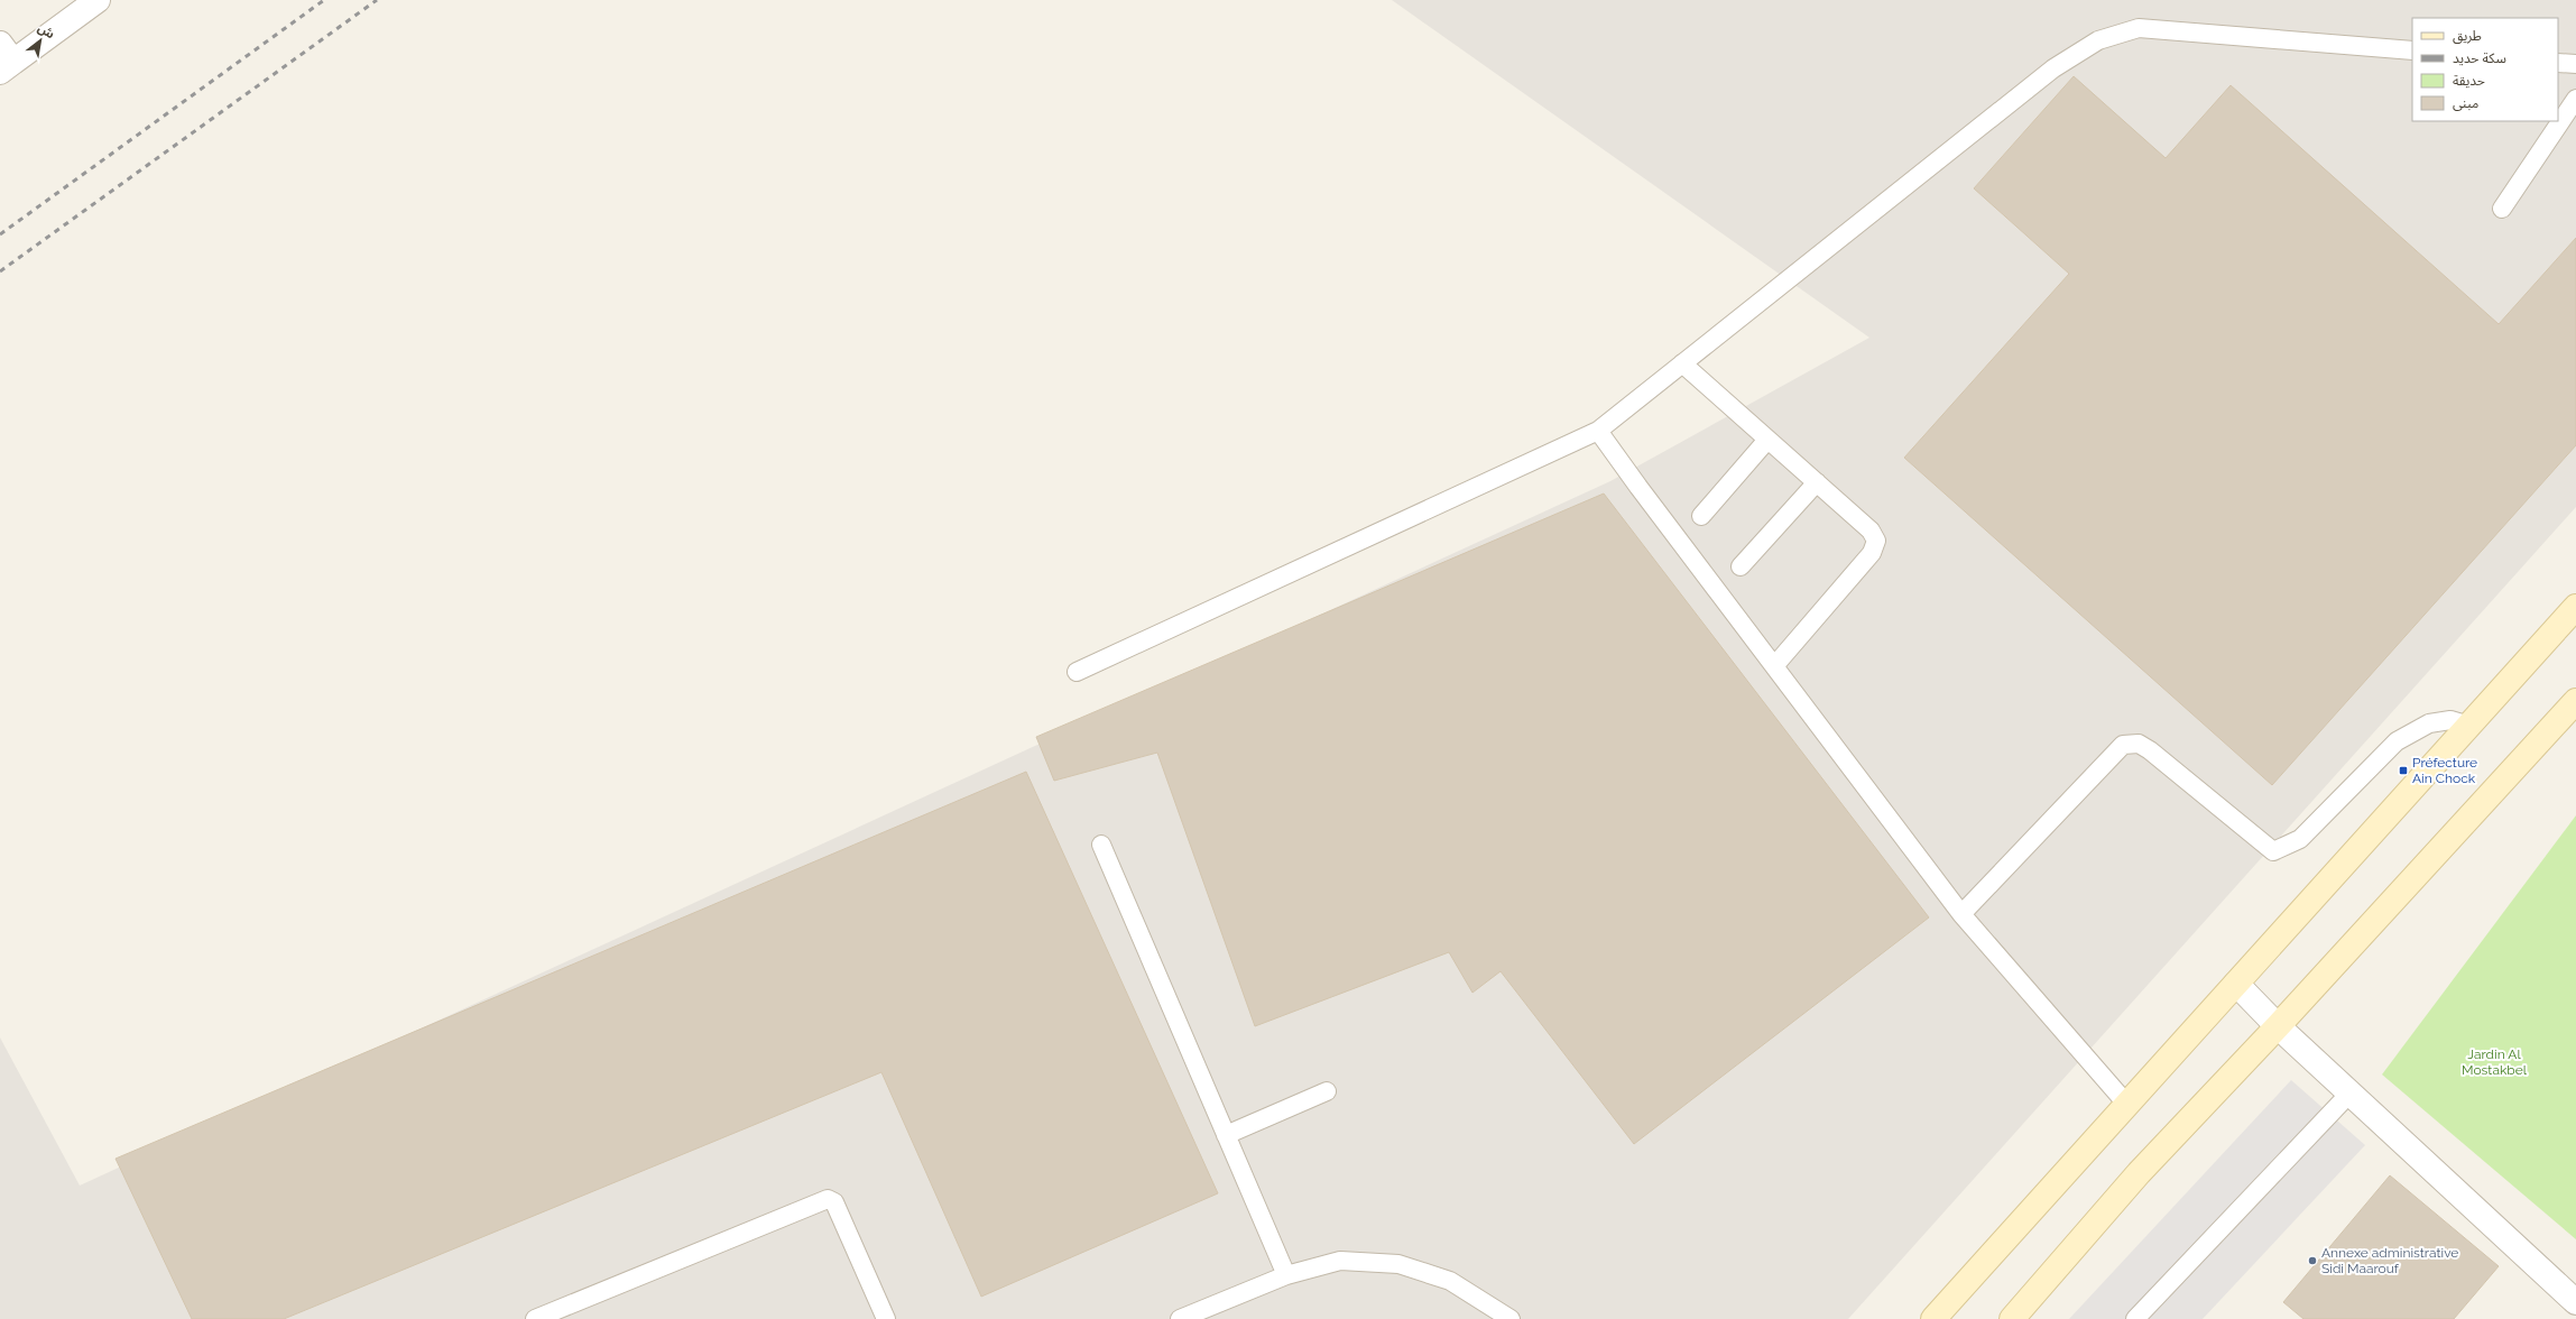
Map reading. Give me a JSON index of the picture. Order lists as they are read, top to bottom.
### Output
{
  "parks": ["Jardin Al Mostakbel"],
  "places": {
    "transit": ["Préfecture Ain Chock"],
    "other": ["Annexe administrative Sidi Maarouf"]
  },
  "legend": [
    "طريق",
    "سكة حديد",
    "حديقة",
    "مبنى"
  ],
  "north": "top right"
}
